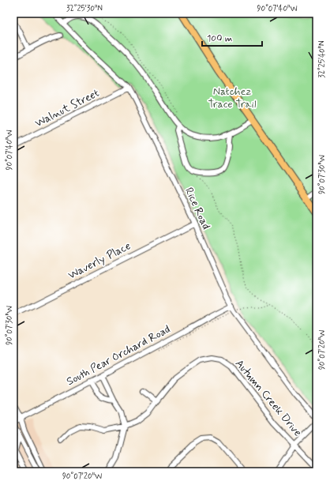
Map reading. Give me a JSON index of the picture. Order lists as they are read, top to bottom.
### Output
{
  "streets": {
    "street": [
      "Walnut Street",
      "Rice Road",
      "Waverly Place",
      "South Pear Orchard Road",
      "Autumn Creek Drive"
    ]
  },
  "crossings": [
    ["Walnut Street", "Rice Road"],
    ["Rice Road", "Waverly Place"],
    ["Rice Road", "South Pear Orchard Road"]
  ],
  "parks": ["Natchez Trace Trail"],
  "scale_bar": "100 m",
  "coordinates": [
    "32°25'30\"N",
    "90°07'40\"W",
    "32°25'40\"N",
    "90°07'30\"W",
    "90°07'20\"W"
  ]
}
